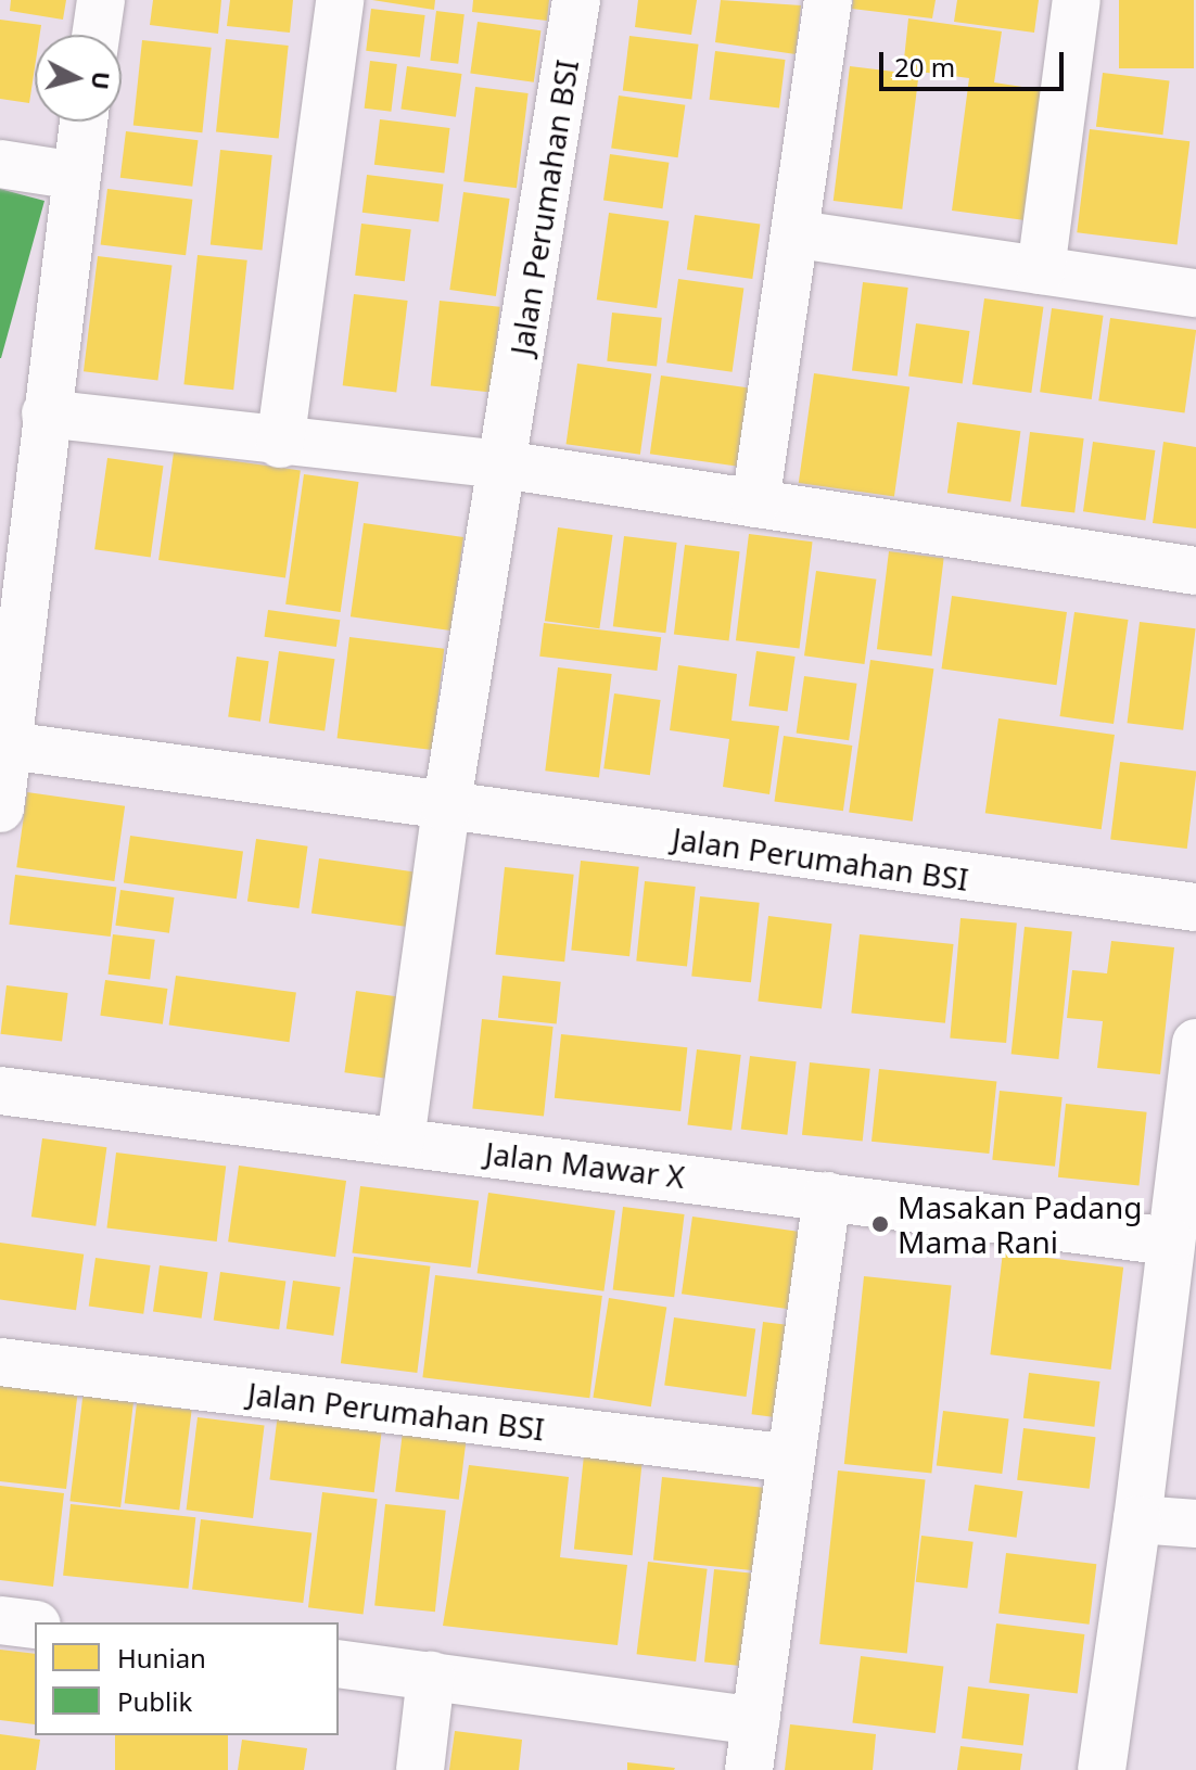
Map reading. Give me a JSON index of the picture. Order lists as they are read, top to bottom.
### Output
{
  "streets": {
    "street": ["Jalan Perumahan BSI", "Jalan Mawar X"]
  },
  "crossings": [
    ["Jalan Perumahan BSI", "Jalan Mawar X"]
  ],
  "places": ["Masakan Padang Mama Rani"],
  "legend": ["Hunian", "Publik"],
  "scale_bar": "20 m",
  "north": "right"
}
